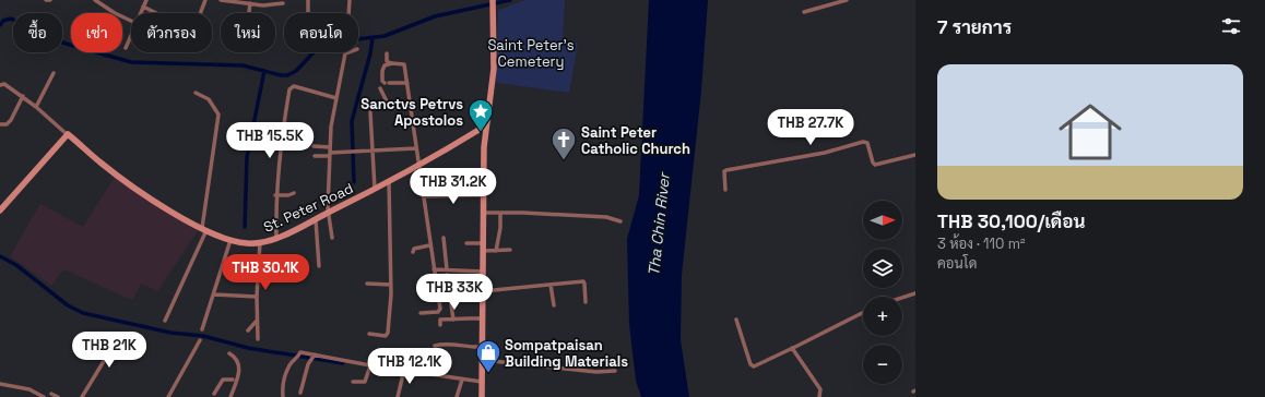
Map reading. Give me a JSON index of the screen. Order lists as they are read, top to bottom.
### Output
{
  "streets": {
    "street": ["St. Peter Road"]
  },
  "water": ["Tha Chin River"],
  "parks": ["Saint Peter's Cemetery"],
  "places": {
    "place": ["Sanctvs Petrvs Apostolos"],
    "church": ["Saint Peter Catholic Church"],
    "shop": ["Sompatpaisan Building Materials"]
  },
  "north": "right",
  "page": {
    "heading": "7 รายการ",
    "chip": [
      "ซื้อ",
      "เช่า",
      "ตัวกรอง",
      "ใหม่",
      "คอนโด"
    ],
    "list": [
      {
        "name": "THB 30,100/เดือน",
        "note": "3 ห้อง · 110 m² · คอนโด"
      }
    ],
    "price": [
      "THB 27.7K",
      "THB 15.5K",
      "THB 31.2K",
      "THB 30.1K",
      "THB 33K",
      "THB 21K",
      "THB 12.1K"
    ],
    "map_buttons": ["+", "−"]
  }
}
